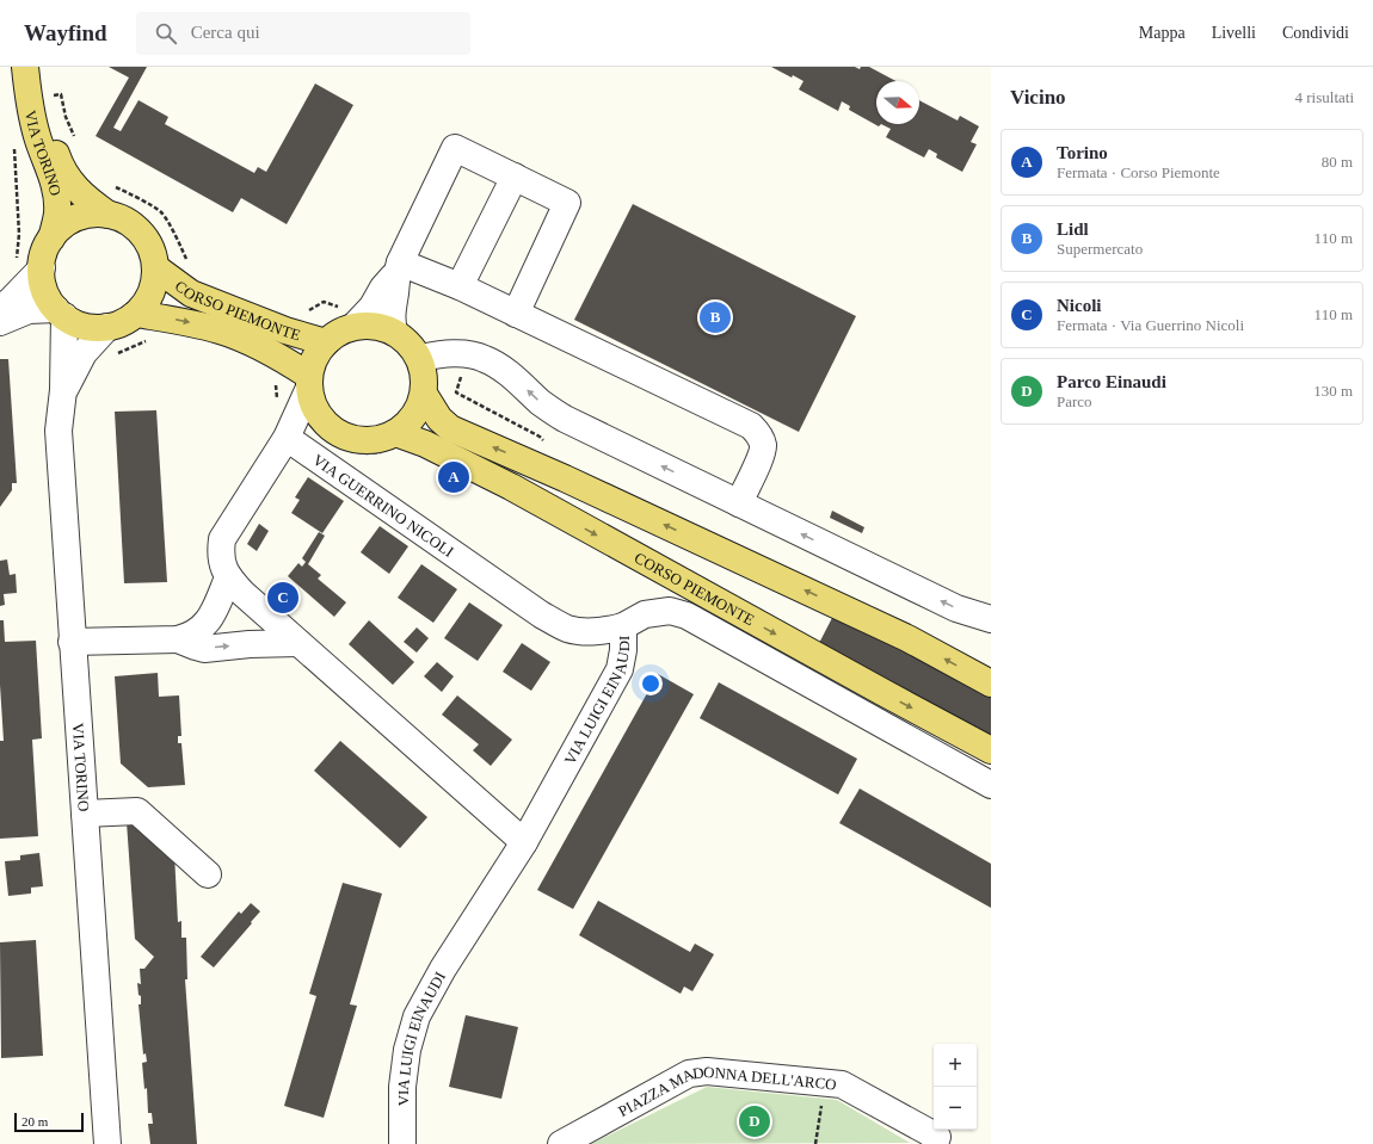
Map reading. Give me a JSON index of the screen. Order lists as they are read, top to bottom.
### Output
{
  "streets": {
    "main road": ["VIA TORINO", "CORSO PIEMONTE"],
    "street": ["VIA GUERRINO NICOLI", "VIA LUIGI EINAUDI", "PIAZZA MADONNA DELL'ARCO"]
  },
  "crossings": [
    ["VIA TORINO", "CORSO PIEMONTE"],
    ["VIA GUERRINO NICOLI", "VIA LUIGI EINAUDI"]
  ],
  "scale_bar": "20 m",
  "north": "right",
  "page": {
    "header": "Wayfind",
    "search": "Cerca qui",
    "nav": ["Mappa", "Livelli", "Condividi"],
    "heading": ["Vicino", "4 risultati"],
    "list": [
      {
        "mark": "A",
        "name": "Torino",
        "note": "Fermata · Corso Piemonte",
        "value": "80 m"
      },
      {
        "mark": "B",
        "name": "Lidl",
        "note": "Supermercato",
        "value": "110 m"
      },
      {
        "mark": "C",
        "name": "Nicoli",
        "note": "Fermata · Via Guerrino Nicoli",
        "value": "110 m"
      },
      {
        "mark": "D",
        "name": "Parco Einaudi",
        "note": "Parco",
        "value": "130 m"
      }
    ],
    "pins": [
      "B",
      "A",
      "C",
      "D"
    ],
    "map_buttons": ["+", "−"],
    "scale": "20 m"
  }
}
